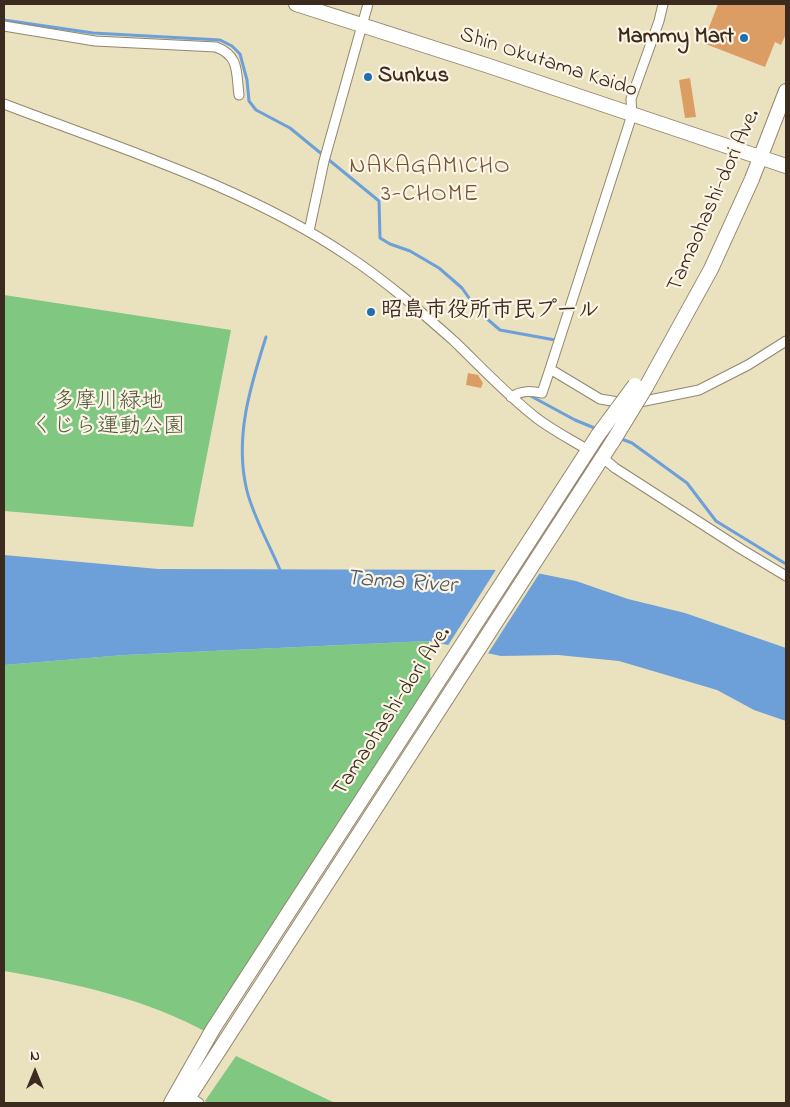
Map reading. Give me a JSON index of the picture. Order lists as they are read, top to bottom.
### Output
{
  "streets": {
    "main road": ["Shin Okutama Kaido", "Tamaohashi-dori Ave."]
  },
  "crossings": [
    ["Shin Okutama Kaido", "Tamaohashi-dori Ave."]
  ],
  "districts": ["NAKAGAMICHO 3-CHOME"],
  "water": ["Tama River"],
  "parks": ["多摩川緑地 くじら運動公園"],
  "places": ["Mammy Mart", "Sunkus", "昭島市役所市民プール"],
  "north": "top"
}
